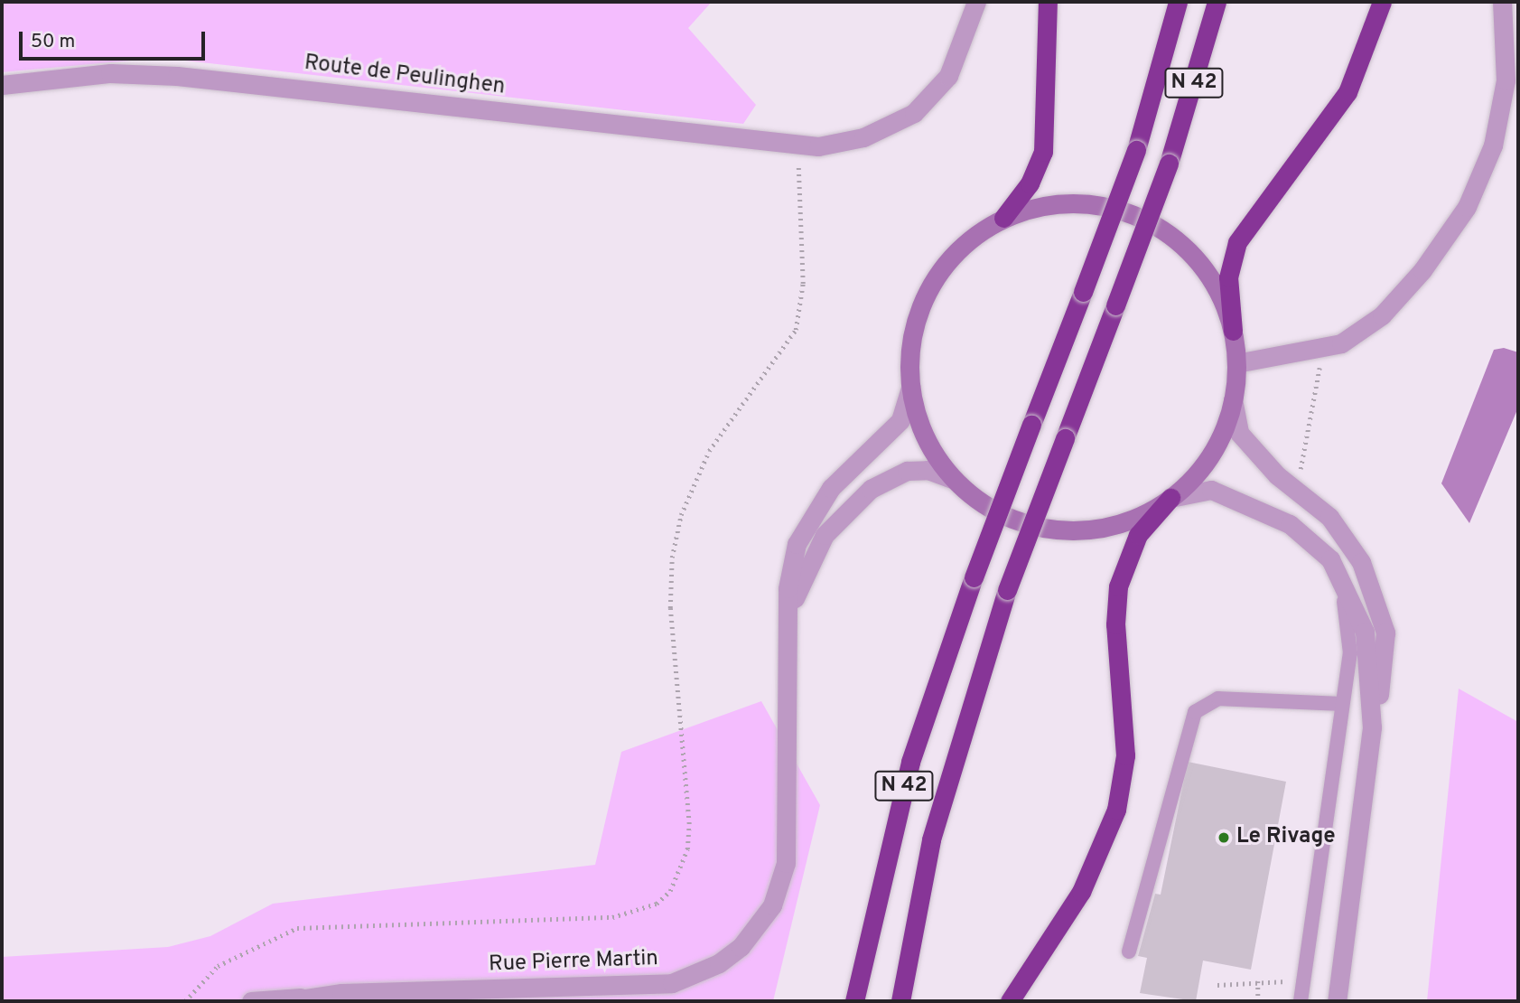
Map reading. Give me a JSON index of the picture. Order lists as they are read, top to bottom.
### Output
{
  "streets": {
    "highway": ["N 42"],
    "street": ["Route de Peulinghen", "Rue Pierre Martin"]
  },
  "places": ["Le Rivage"],
  "scale_bar": "50 m"
}
